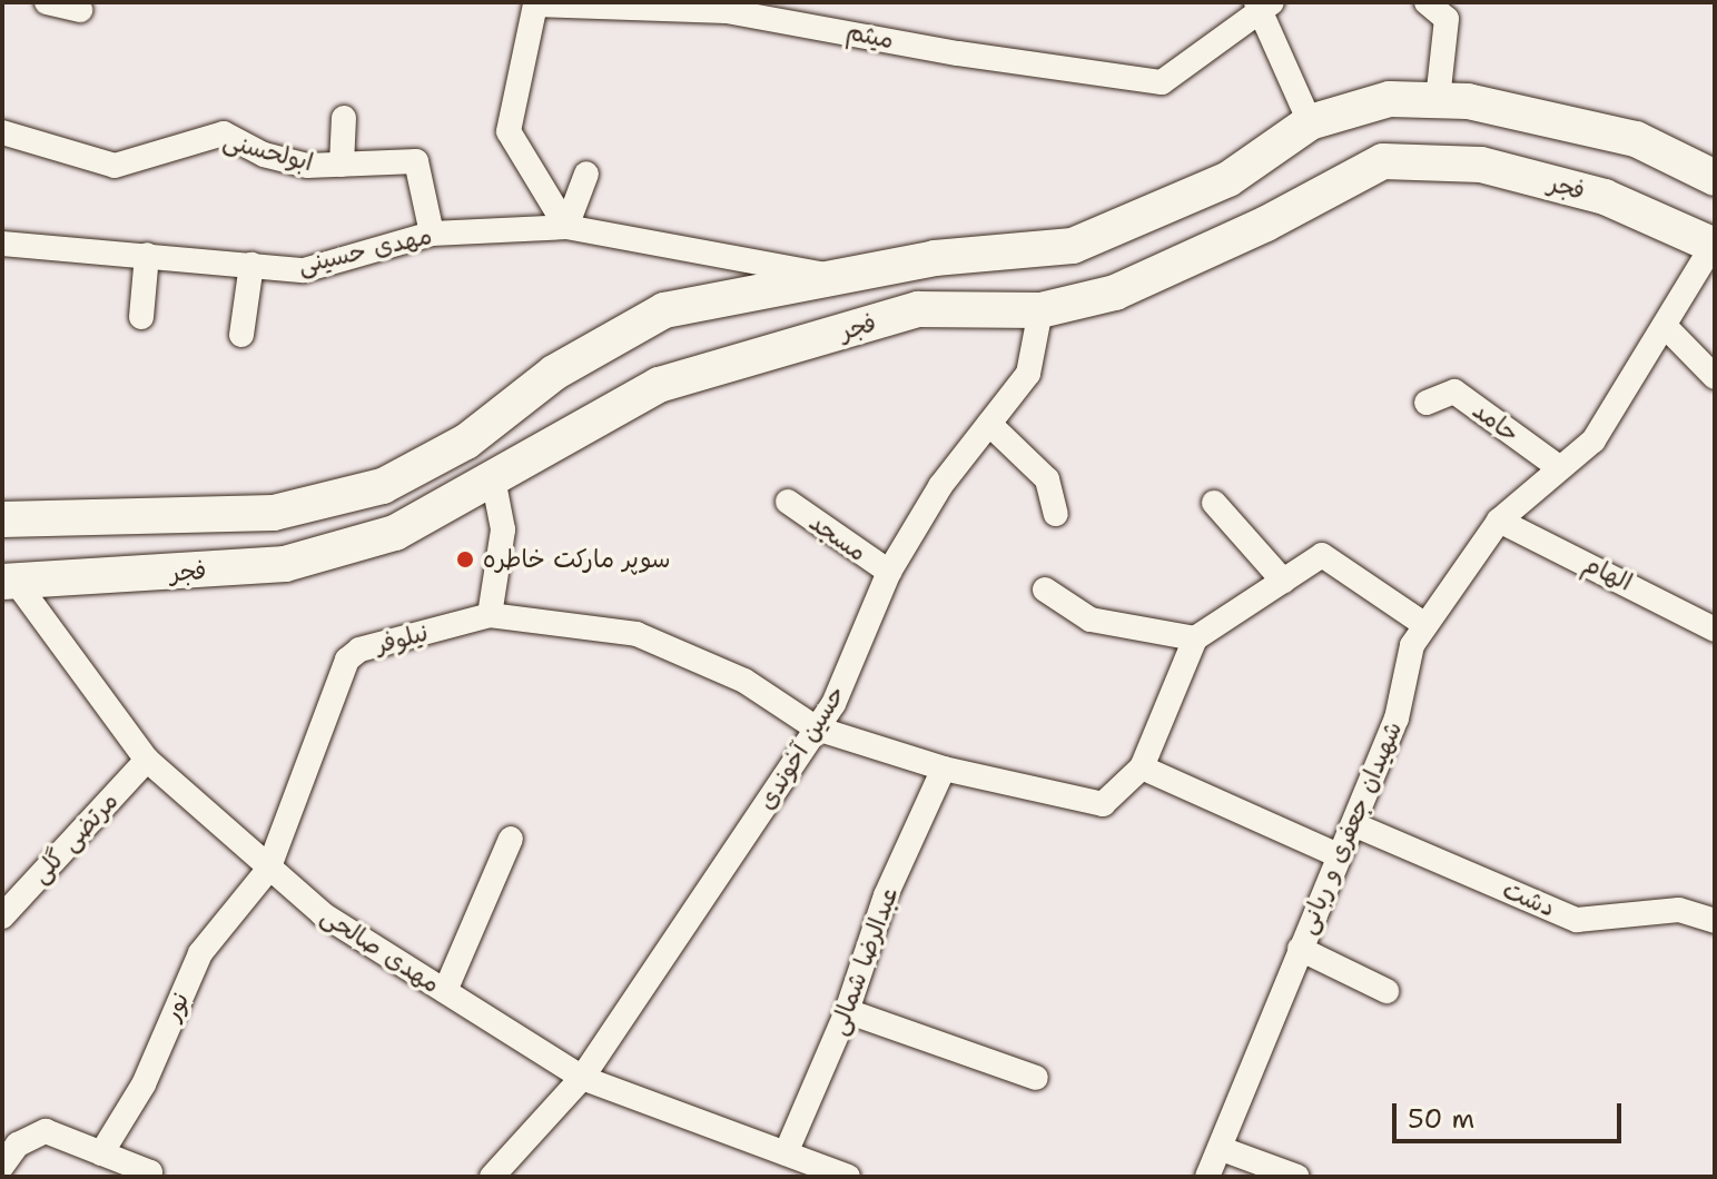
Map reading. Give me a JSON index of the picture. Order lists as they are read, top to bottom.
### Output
{
  "streets": {
    "main road": ["فجر"],
    "street": [
      "میثم",
      "ابولحسنی",
      "مهدی حسینی",
      "حامد",
      "مسجد",
      "الهام",
      "نیلوفر",
      "حسین آخوندی",
      "شهیدان جعفری و ربانی",
      "مرتضی گلی",
      "دشت",
      "مهدی صالحی",
      "عبدالرضا شمالی",
      "نور"
    ]
  },
  "crossings": [
    ["میثم", "مهدی حسینی"],
    ["ابولحسنی", "مهدی حسینی"],
    ["فجر", "حسین آخوندی"],
    ["فجر", "شهیدان جعفری و ربانی"],
    ["فجر", "مهدی صالحی"],
    ["حامد", "شهیدان جعفری و ربانی"],
    ["مسجد", "حسین آخوندی"],
    ["الهام", "شهیدان جعفری و ربانی"],
    ["نیلوفر", "مهدی صالحی"],
    ["نیلوفر", "نور"],
    ["حسین آخوندی", "مهدی صالحی"],
    ["شهیدان جعفری و ربانی", "دشت"],
    ["مرتضی گلی", "مهدی صالحی"],
    ["مهدی صالحی", "عبدالرضا شمالی"],
    ["مهدی صالحی", "نور"]
  ],
  "places": ["سوپر مارکت خاطره"],
  "scale_bar": "50 m"
}
